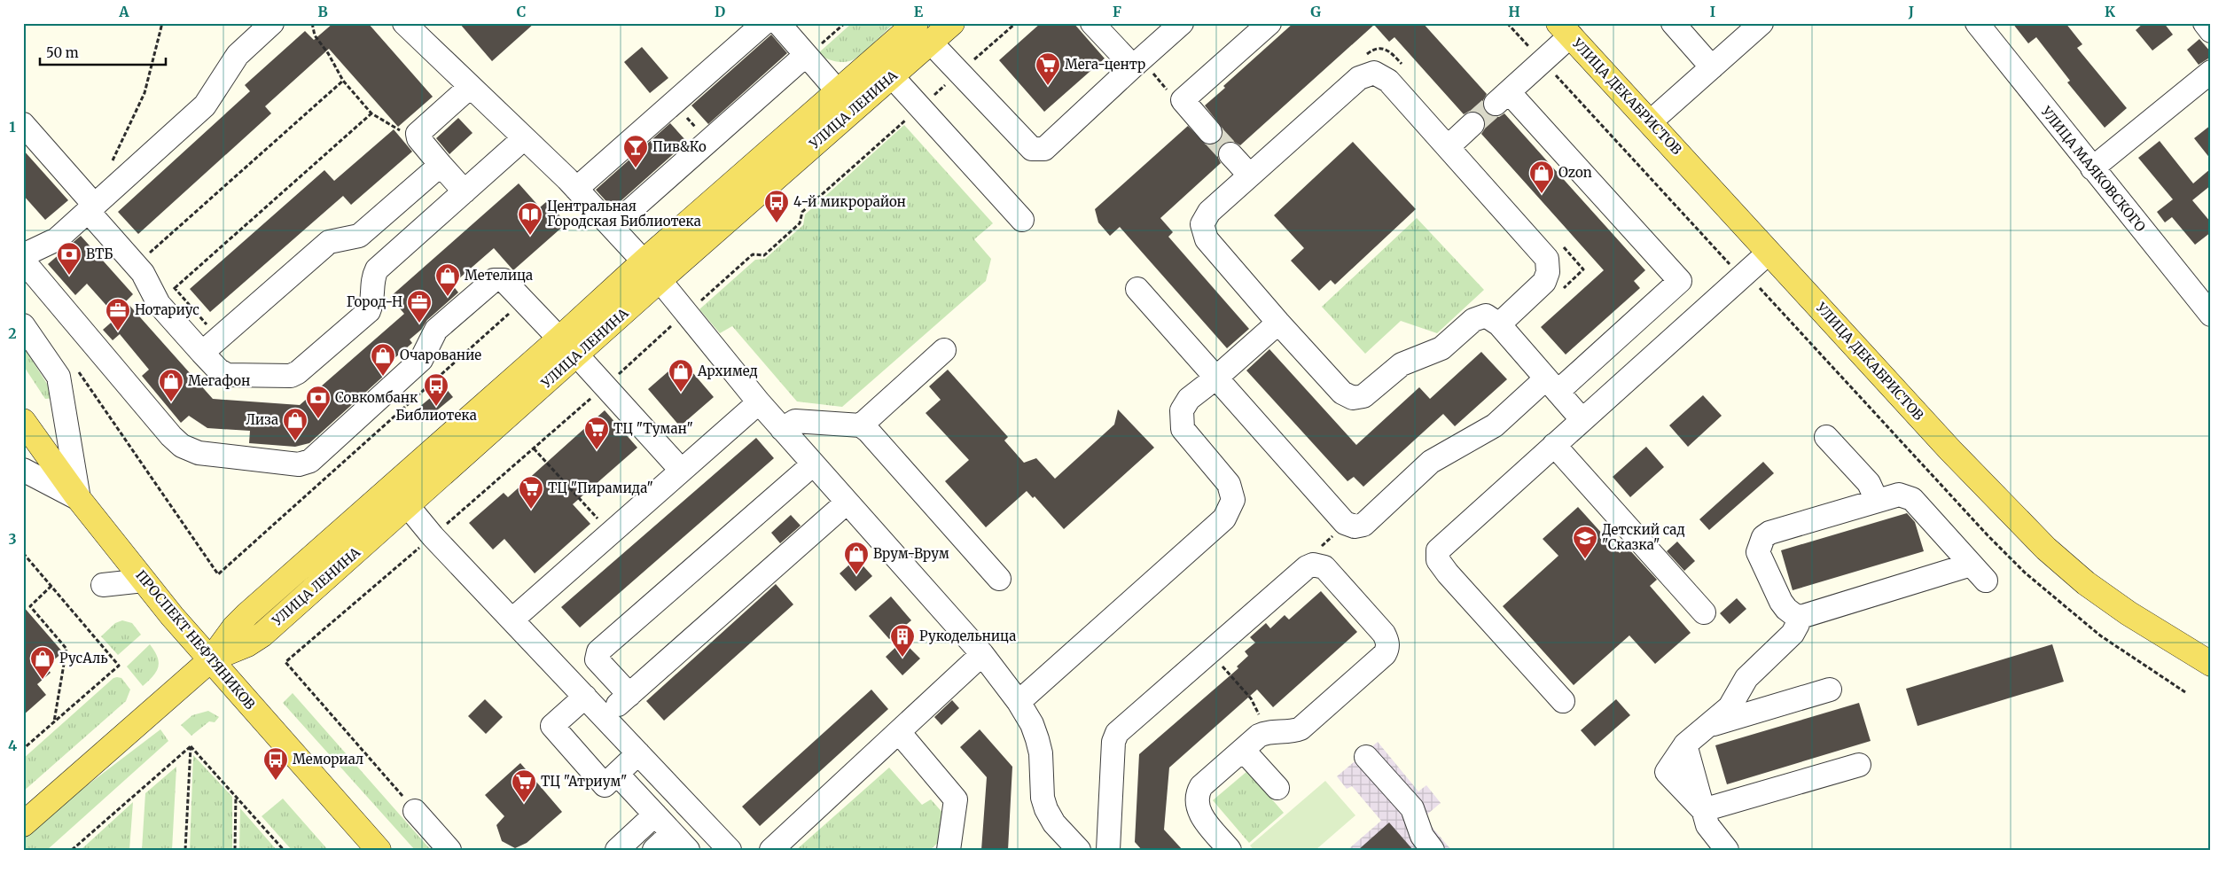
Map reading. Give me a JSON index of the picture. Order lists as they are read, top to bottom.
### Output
{
  "streets": {
    "main road": ["УЛИЦА ДЕКАБРИСТОВ", "УЛИЦА ЛЕНИНА", "ПРОСПЕКТ НЕФТЯНИКОВ"],
    "street": ["УЛИЦА МАЯКОВСКОГО"]
  },
  "crossings": [
    ["УЛИЦА ЛЕНИНА", "ПРОСПЕКТ НЕФТЯНИКОВ"]
  ],
  "places": {
    "supermarket": [
      "Мега-центр",
      "ТЦ \"Туман\"",
      "ТЦ \"Пирамида\"",
      "ТЦ \"Атриум\""
    ],
    "bar": ["Пив&Ко"],
    "shop": [
      "Ozon",
      "Метелица",
      "Очарование",
      "Архимед",
      "Мегафон",
      "Лиза",
      "Врум-Врум",
      "РусАль"
    ],
    "bus stop": ["4-й микрорайон", "Библиотека", "Мемориал"],
    "library": ["Центральная Городская Библиотека"],
    "bank": ["ВТБ", "Совкомбанк"],
    "office": ["Город-Н", "Нотариус"],
    "school or university": ["Детский сад \"Сказка\""],
    "building": ["Рукодельница"]
  },
  "scale_bar": "50 m",
  "grid": {
    "columns": [
      "A",
      "B",
      "C",
      "D",
      "E",
      "F",
      "G",
      "H",
      "I",
      "J",
      "K"
    ],
    "rows": [
      "1",
      "2",
      "3",
      "4"
    ]
  }
}
